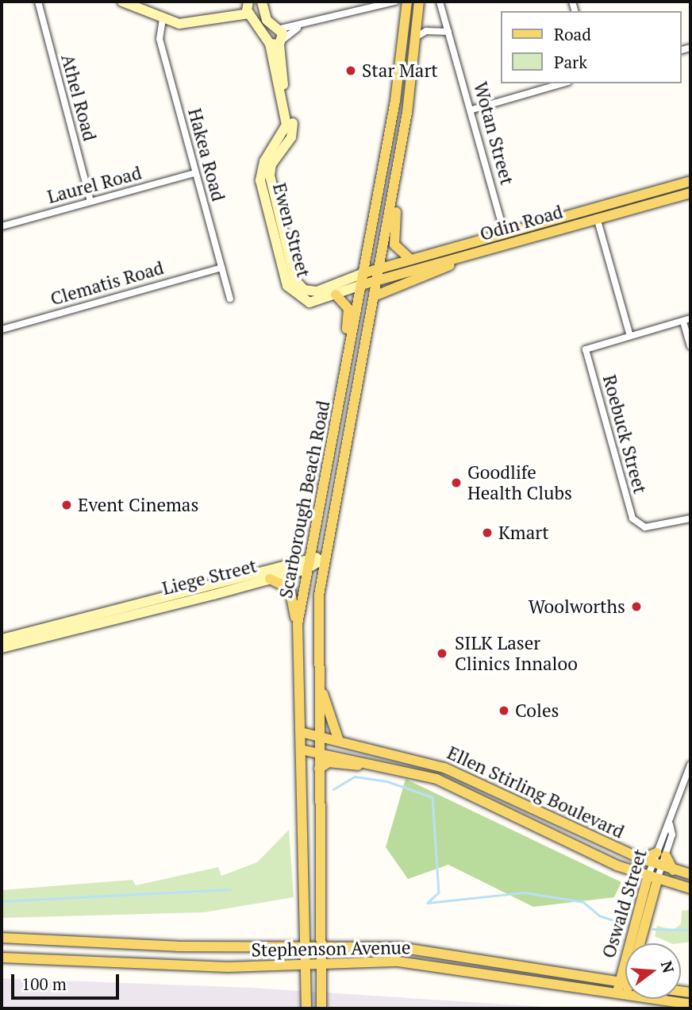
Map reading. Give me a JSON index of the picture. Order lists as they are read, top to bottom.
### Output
{
  "streets": {
    "main road": [
      "Odin Road",
      "Ewen Street",
      "Scarborough Beach Road",
      "Liege Street",
      "Ellen Stirling Boulevard",
      "Oswald Street",
      "Stephenson Avenue"
    ],
    "street": [
      "Athel Road",
      "Wotan Street",
      "Hakea Road",
      "Laurel Road",
      "Clematis Road",
      "Roebuck Street"
    ]
  },
  "crossings": [
    ["Athel Road", "Laurel Road"],
    ["Wotan Street", "Odin Road"],
    ["Hakea Road", "Laurel Road"],
    ["Hakea Road", "Clematis Road"],
    ["Odin Road", "Ewen Street"],
    ["Odin Road", "Scarborough Beach Road"],
    ["Ewen Street", "Scarborough Beach Road"],
    ["Scarborough Beach Road", "Liege Street"],
    ["Scarborough Beach Road", "Ellen Stirling Boulevard"],
    ["Scarborough Beach Road", "Stephenson Avenue"],
    ["Ellen Stirling Boulevard", "Oswald Street"],
    ["Oswald Street", "Stephenson Avenue"]
  ],
  "places": [
    "Star Mart",
    "Goodlife Health Clubs",
    "Event Cinemas",
    "Kmart",
    "Woolworths",
    "SILK Laser Clinics Innaloo",
    "Coles"
  ],
  "legend": ["Road", "Park"],
  "scale_bar": "100 m",
  "north": "right"
}
